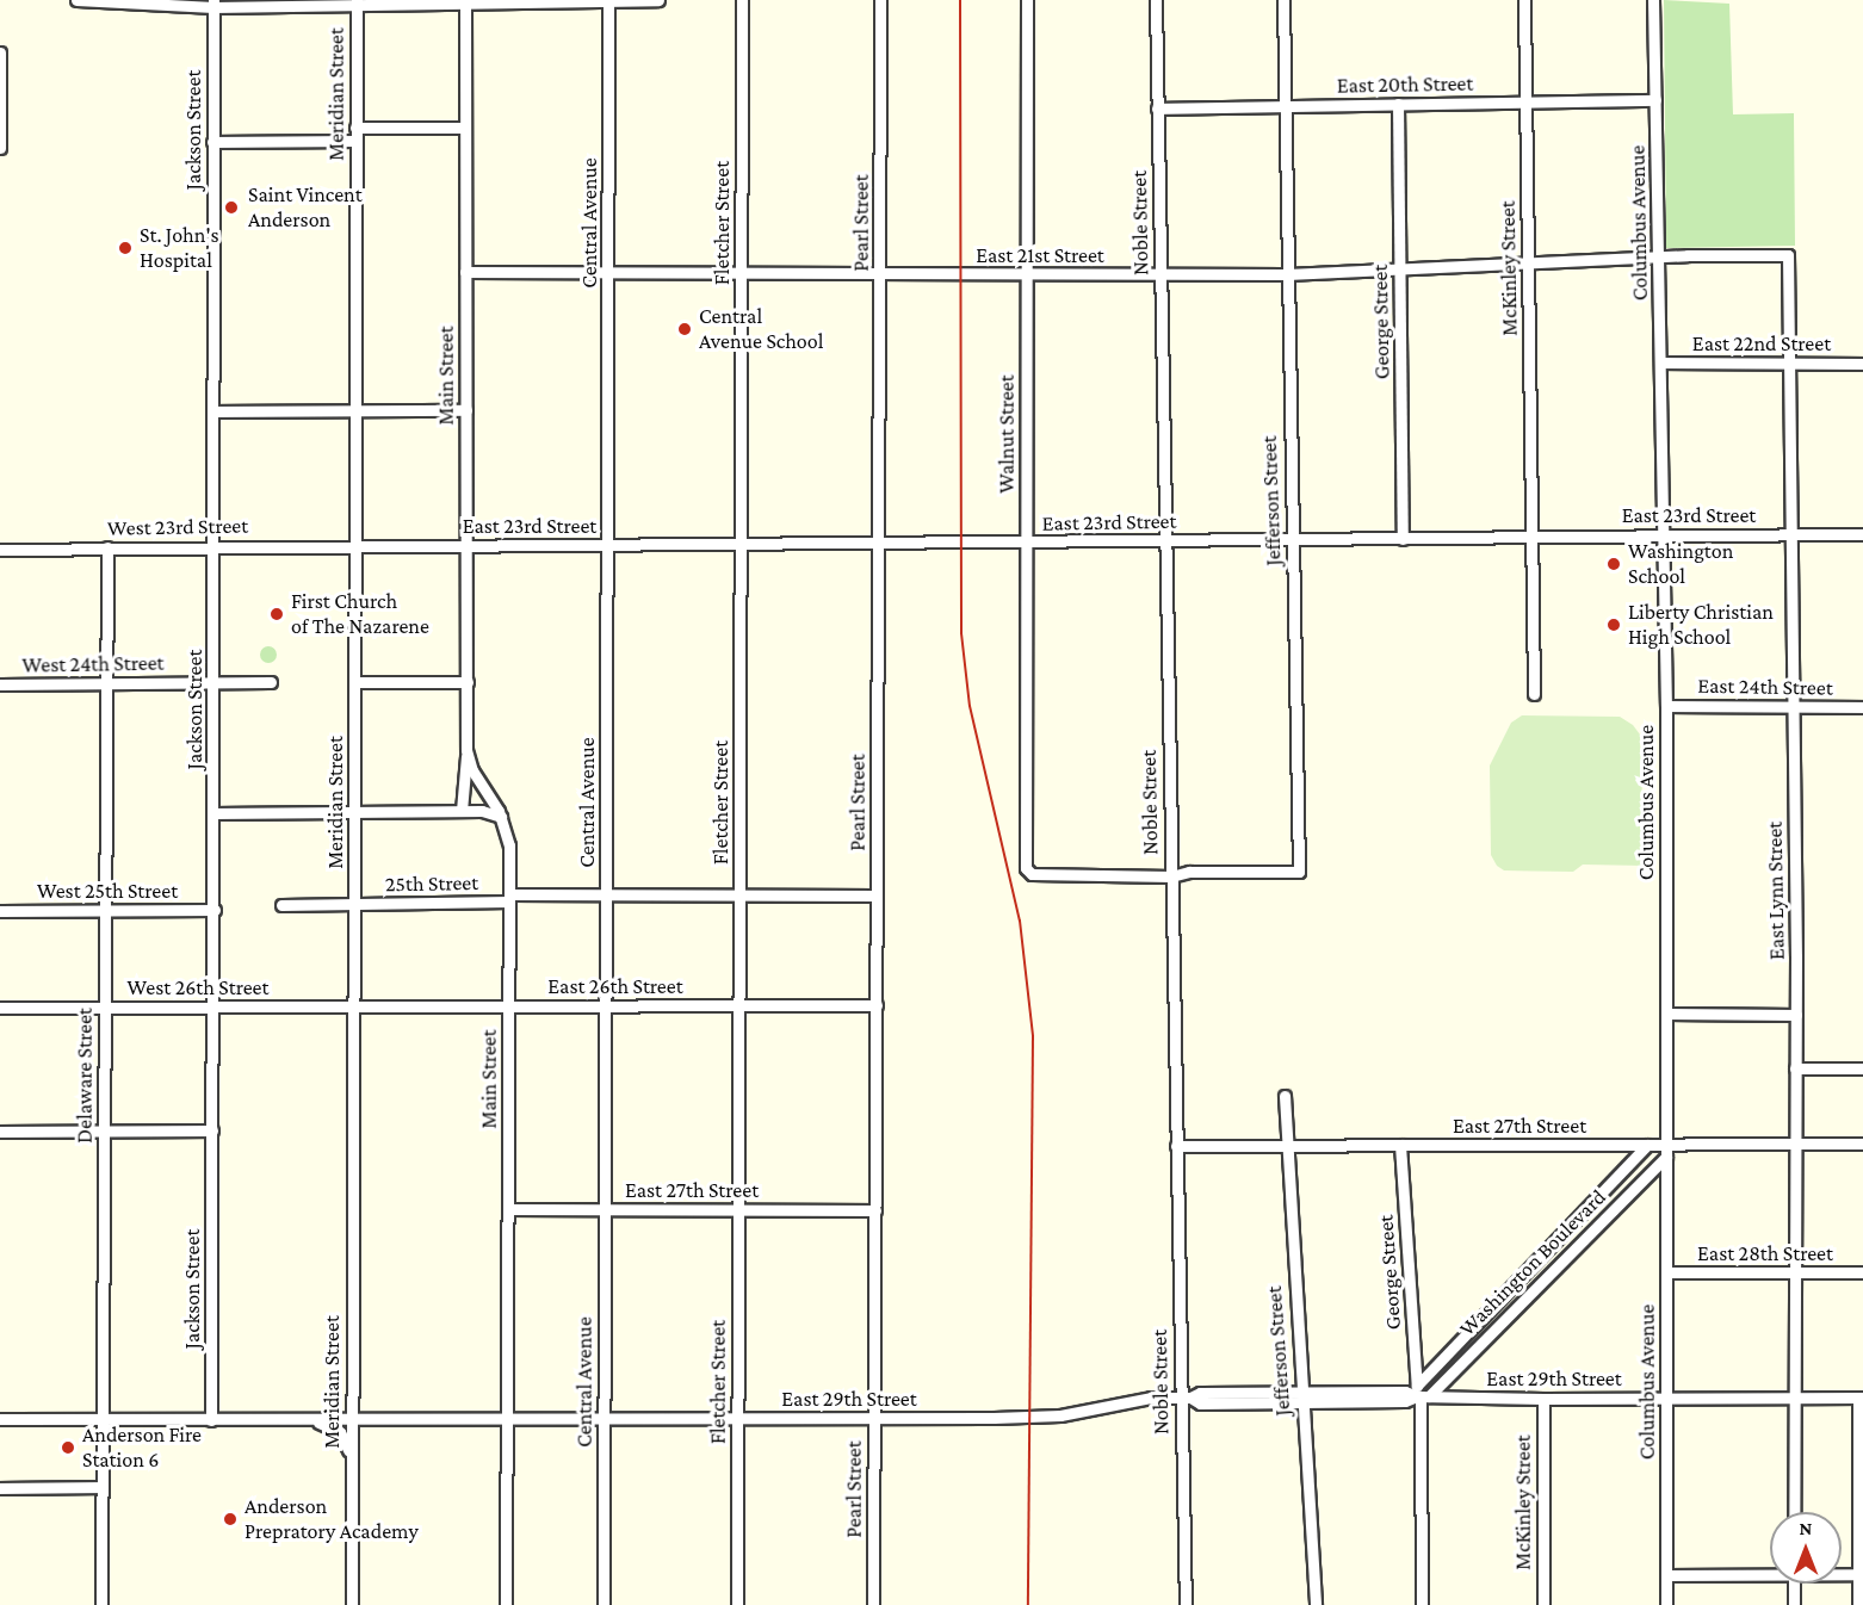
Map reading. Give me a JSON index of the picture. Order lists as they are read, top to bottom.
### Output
{
  "streets": {
    "street": [
      "East 20th Street",
      "Meridian Street",
      "Jackson Street",
      "Central Avenue",
      "Fletcher Street",
      "Pearl Street",
      "Noble Street",
      "Columbus Avenue",
      "East 21st Street",
      "McKinley Street",
      "George Street",
      "East 22nd Street",
      "Main Street",
      "Walnut Street",
      "Jefferson Street",
      "East 23rd Street",
      "West 23rd Street",
      "West 24th Street",
      "East 24th Street",
      "25th Street",
      "West 25th Street",
      "East Lynn Street",
      "East 26th Street",
      "West 26th Street",
      "Delaware Street",
      "East 27th Street",
      "East 28th Street",
      "Washington Boulevard",
      "East 29th Street"
    ]
  },
  "crossings": [
    ["East 20th Street", "Noble Street"],
    ["East 20th Street", "Columbus Avenue"],
    ["East 20th Street", "McKinley Street"],
    ["East 20th Street", "George Street"],
    ["East 20th Street", "Jefferson Street"],
    ["Meridian Street", "East 23rd Street"],
    ["Meridian Street", "West 23rd Street"],
    ["Meridian Street", "25th Street"],
    ["Meridian Street", "East 26th Street"],
    ["Meridian Street", "West 26th Street"],
    ["Meridian Street", "East 29th Street"],
    ["Jackson Street", "West 23rd Street"],
    ["Jackson Street", "West 24th Street"],
    ["Jackson Street", "West 25th Street"],
    ["Jackson Street", "West 26th Street"],
    ["Central Avenue", "East 21st Street"],
    ["Central Avenue", "East 23rd Street"],
    ["Central Avenue", "25th Street"],
    ["Central Avenue", "East 26th Street"],
    ["Central Avenue", "East 27th Street"],
    ["Central Avenue", "East 29th Street"],
    ["Fletcher Street", "East 21st Street"],
    ["Fletcher Street", "East 23rd Street"],
    ["Fletcher Street", "25th Street"],
    ["Fletcher Street", "East 26th Street"],
    ["Fletcher Street", "East 27th Street"],
    ["Fletcher Street", "East 29th Street"],
    ["Pearl Street", "East 21st Street"],
    ["Pearl Street", "East 23rd Street"],
    ["Pearl Street", "25th Street"],
    ["Pearl Street", "East 26th Street"],
    ["Pearl Street", "East 27th Street"],
    ["Pearl Street", "East 29th Street"],
    ["Noble Street", "East 21st Street"],
    ["Noble Street", "Walnut Street"],
    ["Noble Street", "Jefferson Street"],
    ["Noble Street", "East 23rd Street"],
    ["Noble Street", "East 27th Street"],
    ["Noble Street", "East 29th Street"],
    ["Columbus Avenue", "East 21st Street"],
    ["Columbus Avenue", "East 22nd Street"],
    ["Columbus Avenue", "East 23rd Street"],
    ["Columbus Avenue", "East 24th Street"],
    ["Columbus Avenue", "East 27th Street"],
    ["Columbus Avenue", "East 28th Street"],
    ["Columbus Avenue", "Washington Boulevard"],
    ["Columbus Avenue", "East 29th Street"],
    ["East 21st Street", "McKinley Street"],
    ["East 21st Street", "George Street"],
    ["East 21st Street", "Main Street"],
    ["East 21st Street", "Walnut Street"],
    ["East 21st Street", "Jefferson Street"],
    ["East 21st Street", "East Lynn Street"],
    ["McKinley Street", "East 23rd Street"],
    ["McKinley Street", "East 29th Street"],
    ["George Street", "East 23rd Street"],
    ["George Street", "East 27th Street"],
    ["George Street", "Washington Boulevard"],
    ["George Street", "East 29th Street"],
    ["East 22nd Street", "East Lynn Street"],
    ["Main Street", "East 23rd Street"],
    ["Main Street", "25th Street"],
    ["Main Street", "East 26th Street"],
    ["Main Street", "East 27th Street"],
    ["Main Street", "East 29th Street"],
    ["Walnut Street", "Jefferson Street"],
    ["Walnut Street", "East 23rd Street"],
    ["Jefferson Street", "East 23rd Street"],
    ["Jefferson Street", "East 27th Street"],
    ["Jefferson Street", "East 29th Street"],
    ["East 23rd Street", "West 23rd Street"],
    ["East 23rd Street", "East Lynn Street"],
    ["West 23rd Street", "Delaware Street"],
    ["West 24th Street", "Delaware Street"],
    ["East 24th Street", "East Lynn Street"],
    ["West 25th Street", "Delaware Street"],
    ["East Lynn Street", "East 27th Street"],
    ["East Lynn Street", "East 28th Street"],
    ["East Lynn Street", "East 29th Street"],
    ["East 26th Street", "West 26th Street"],
    ["West 26th Street", "Delaware Street"],
    ["East 27th Street", "Washington Boulevard"],
    ["Washington Boulevard", "East 29th Street"]
  ],
  "places": [
    "Saint Vincent Anderson",
    "St. John's Hospital",
    "Central Avenue School",
    "Washington School",
    "First Church of The Nazarene",
    "Liberty Christian High School",
    "Anderson Fire Station 6",
    "Anderson Prepratory Academy"
  ],
  "north": "top"
}
